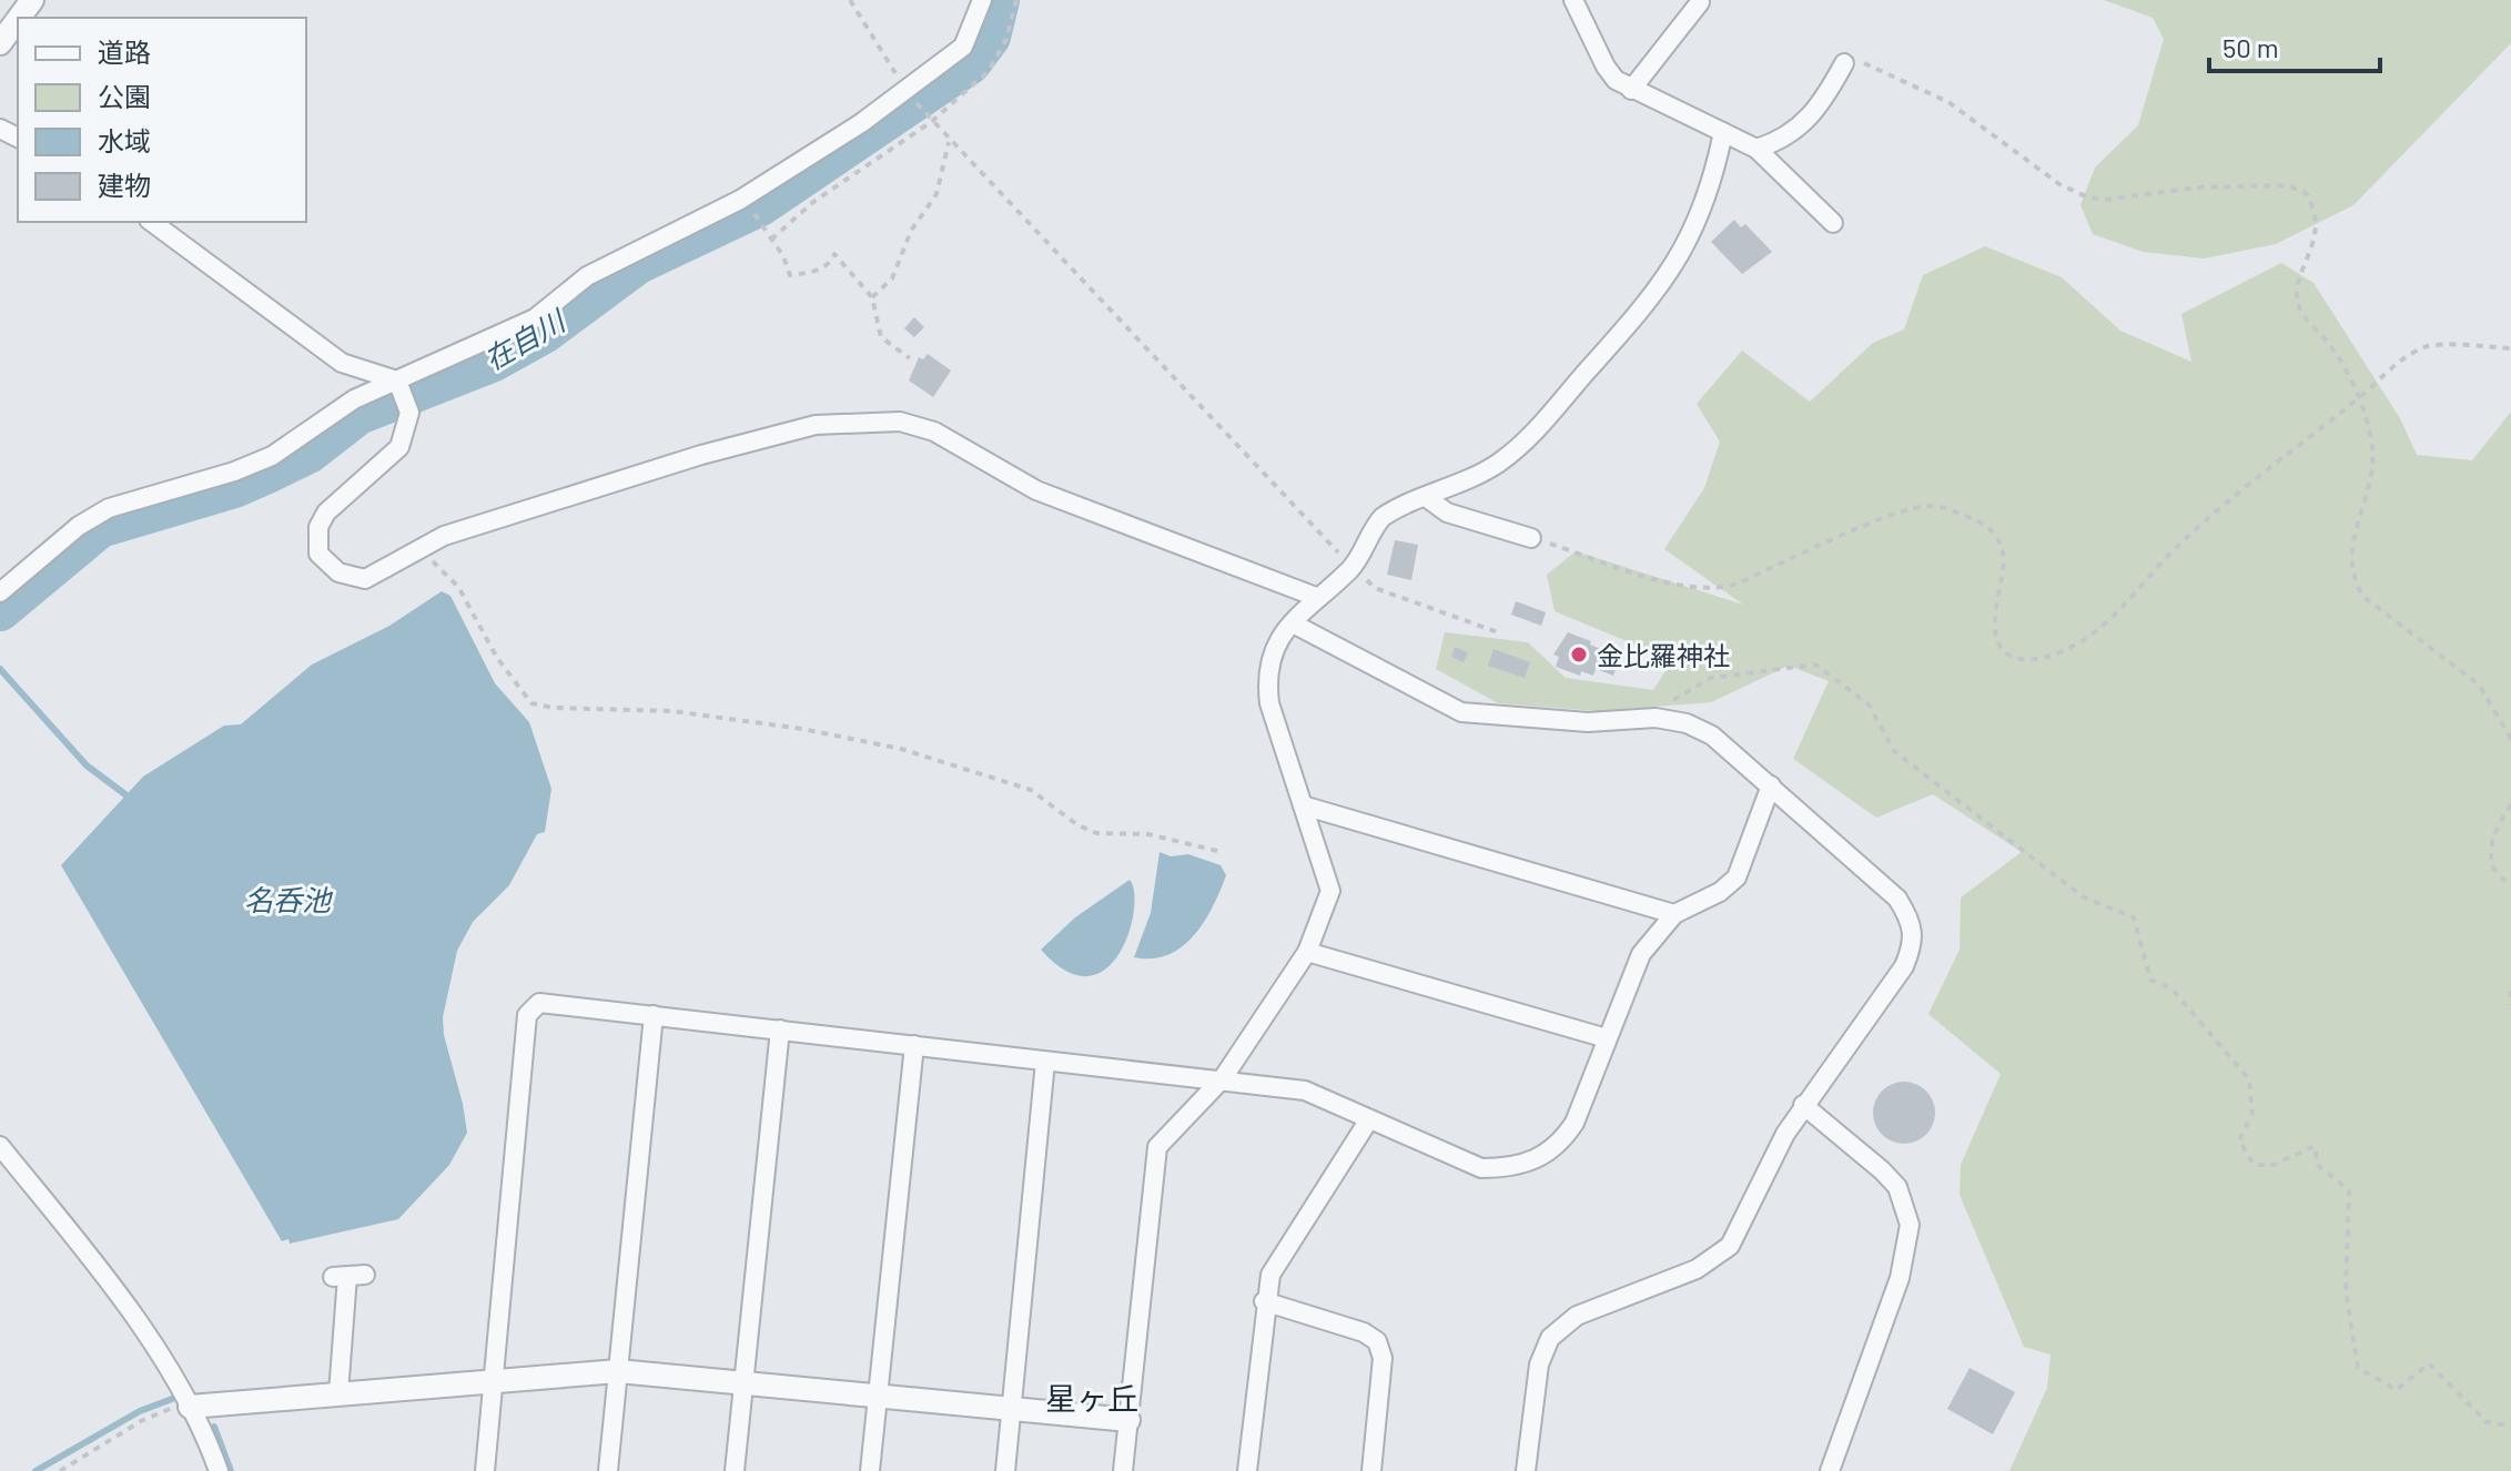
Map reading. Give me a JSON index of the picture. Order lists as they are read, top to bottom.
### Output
{
  "districts": ["星ヶ丘"],
  "water": ["在自川", "名呑池"],
  "places": ["金比羅神社"],
  "legend": [
    "道路",
    "公園",
    "水域",
    "建物"
  ],
  "scale_bar": "50 m"
}
